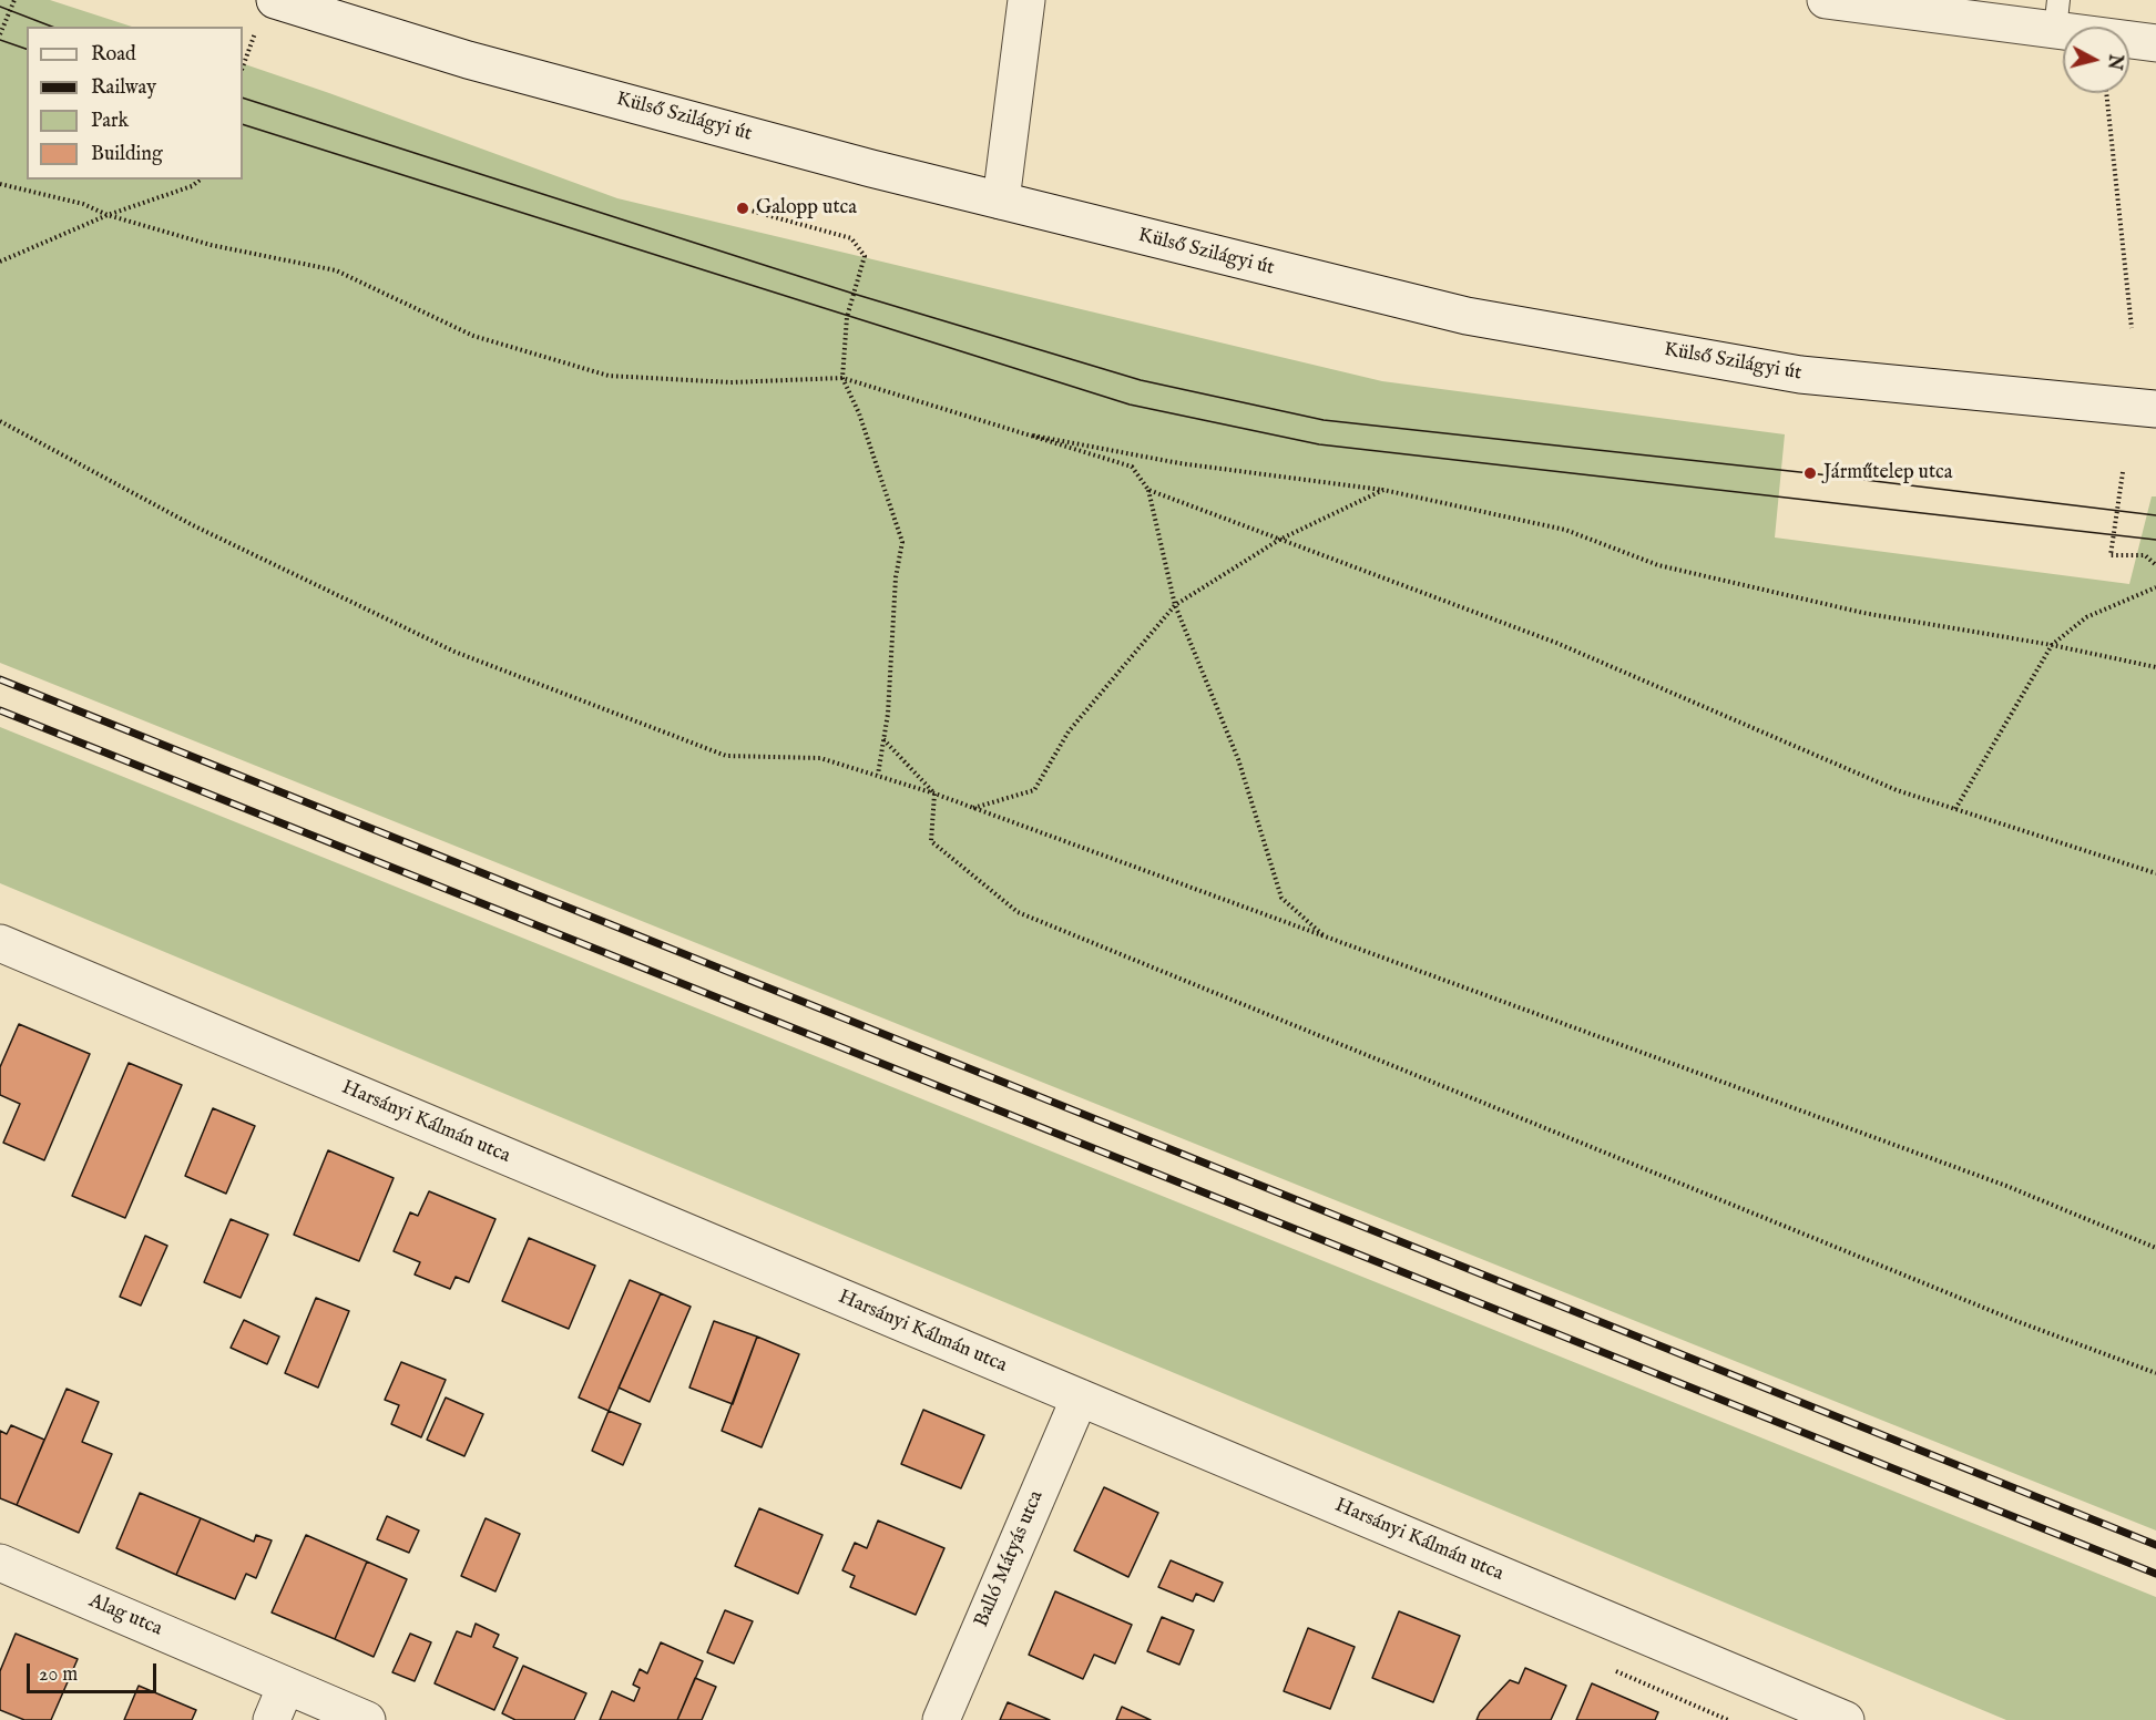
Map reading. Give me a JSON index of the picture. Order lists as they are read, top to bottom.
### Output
{
  "streets": {
    "street": [
      "Külső Szilágyi út",
      "Harsányi Kálmán utca",
      "Balló Mátyás utca",
      "Alag utca"
    ]
  },
  "crossings": [
    ["Harsányi Kálmán utca", "Balló Mátyás utca"]
  ],
  "places": ["Galopp utca", "Járműtelep utca"],
  "legend": [
    "Road",
    "Railway",
    "Park",
    "Building"
  ],
  "scale_bar": "20 m",
  "north": "right"
}
